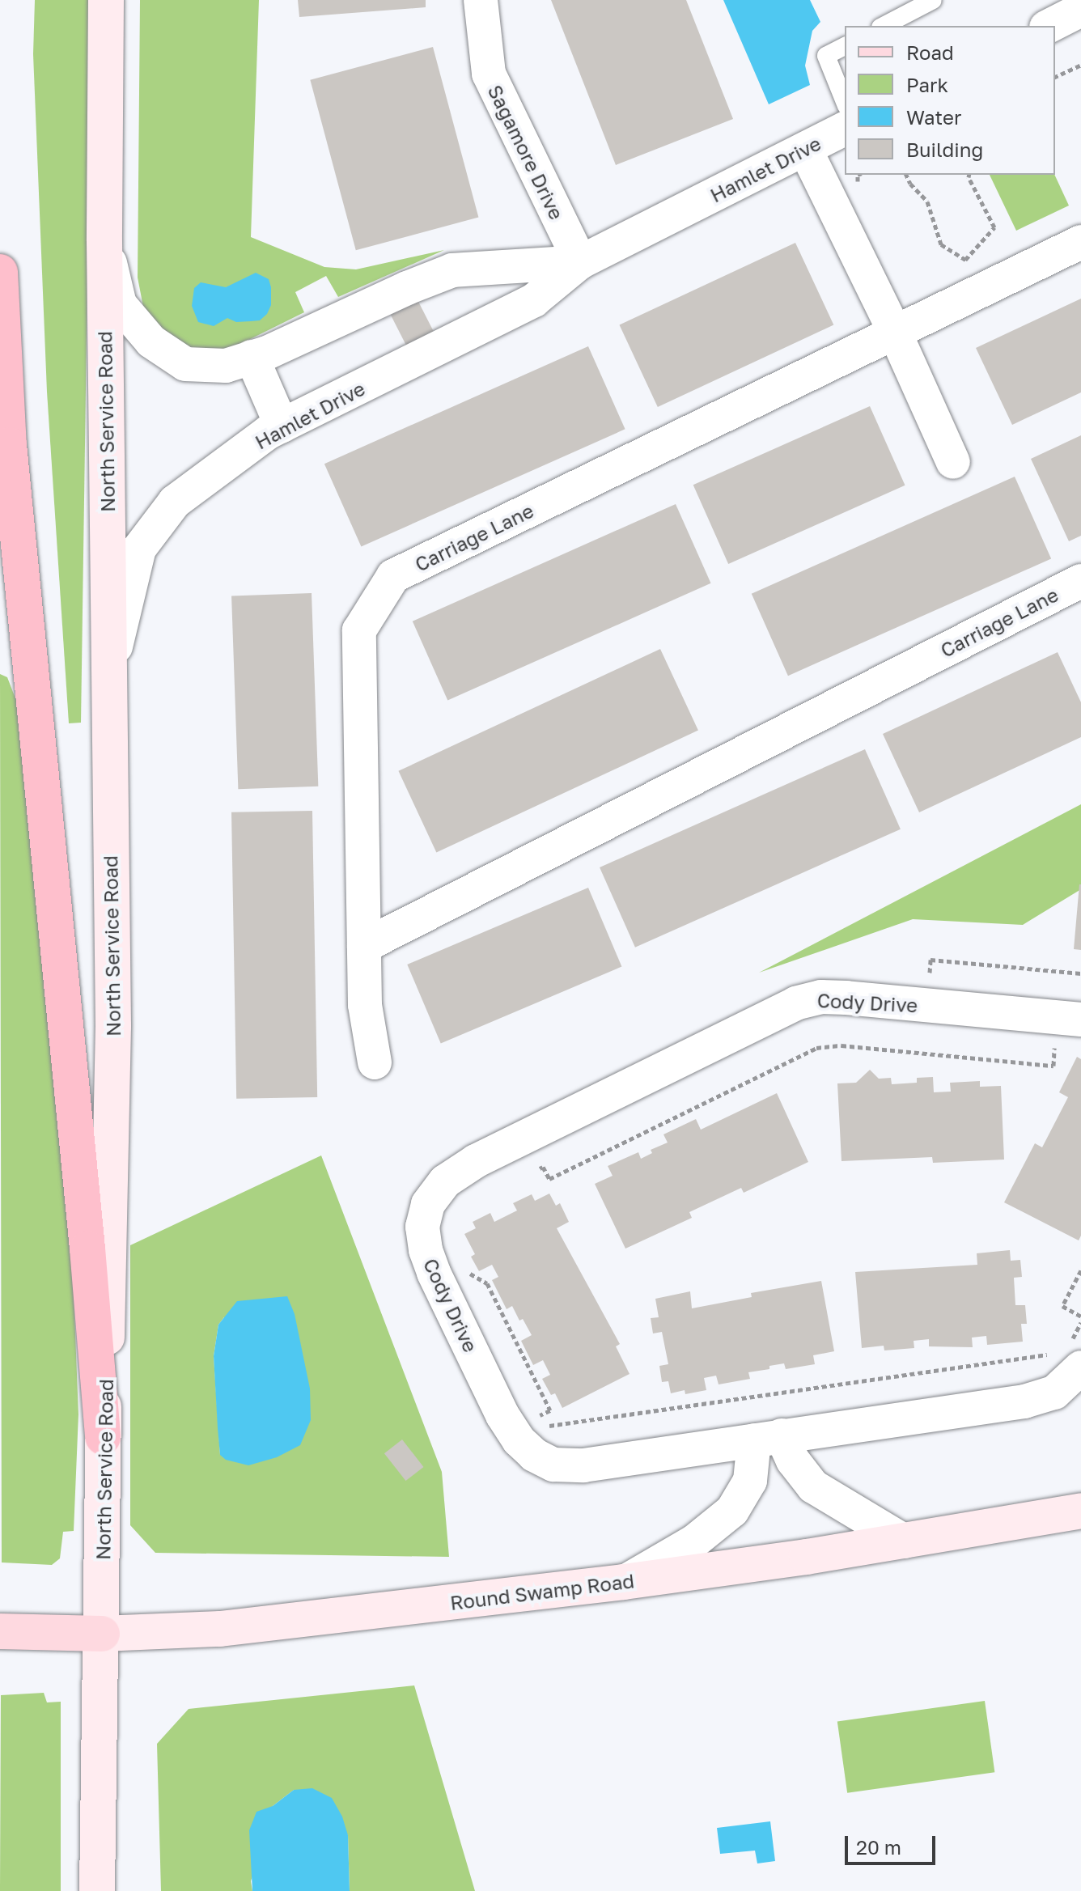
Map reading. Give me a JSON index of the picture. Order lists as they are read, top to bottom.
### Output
{
  "streets": {
    "main road": ["North Service Road", "Round Swamp Road"],
    "street": [
      "Sagamore Drive",
      "Hamlet Drive",
      "Carriage Lane",
      "Cody Drive"
    ]
  },
  "crossings": [
    ["Sagamore Drive", "Hamlet Drive"],
    ["Hamlet Drive", "North Service Road"],
    ["North Service Road", "Round Swamp Road"]
  ],
  "legend": [
    "Road",
    "Park",
    "Water",
    "Building"
  ],
  "scale_bar": "20 m"
}
